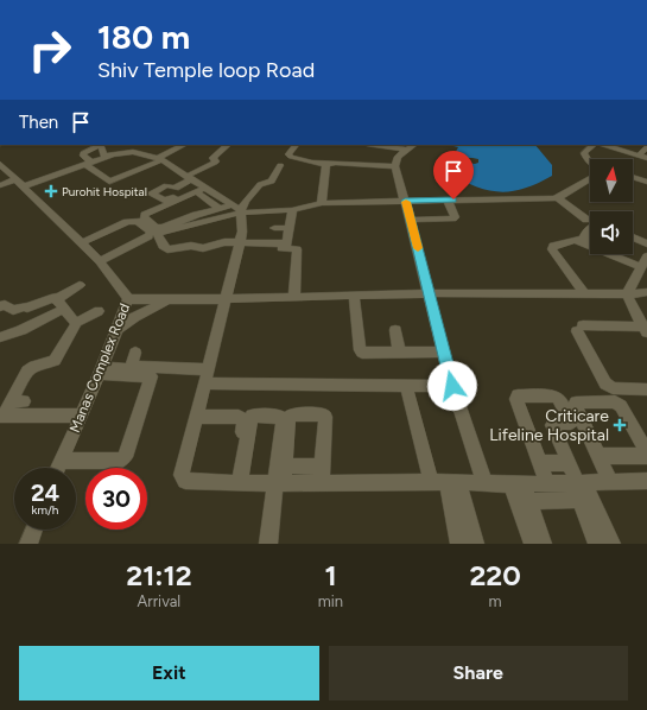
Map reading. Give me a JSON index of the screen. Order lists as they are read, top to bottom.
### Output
{
  "streets": {
    "street": ["Manas Complex Road"]
  },
  "places": {
    "health": ["Purohit Hospital", "Criticare Lifeline Hospital"]
  },
  "north": "top",
  "page": {
    "turn": ["180 m", "Shiv Temple loop Road"],
    "then": "Then",
    "speed": "24 km/h",
    "limit": "30",
    "eta": [
      "21:12",
      "Arrival",
      "1",
      "min",
      "220",
      "m"
    ],
    "buttons": ["Exit", "Share"]
  }
}
